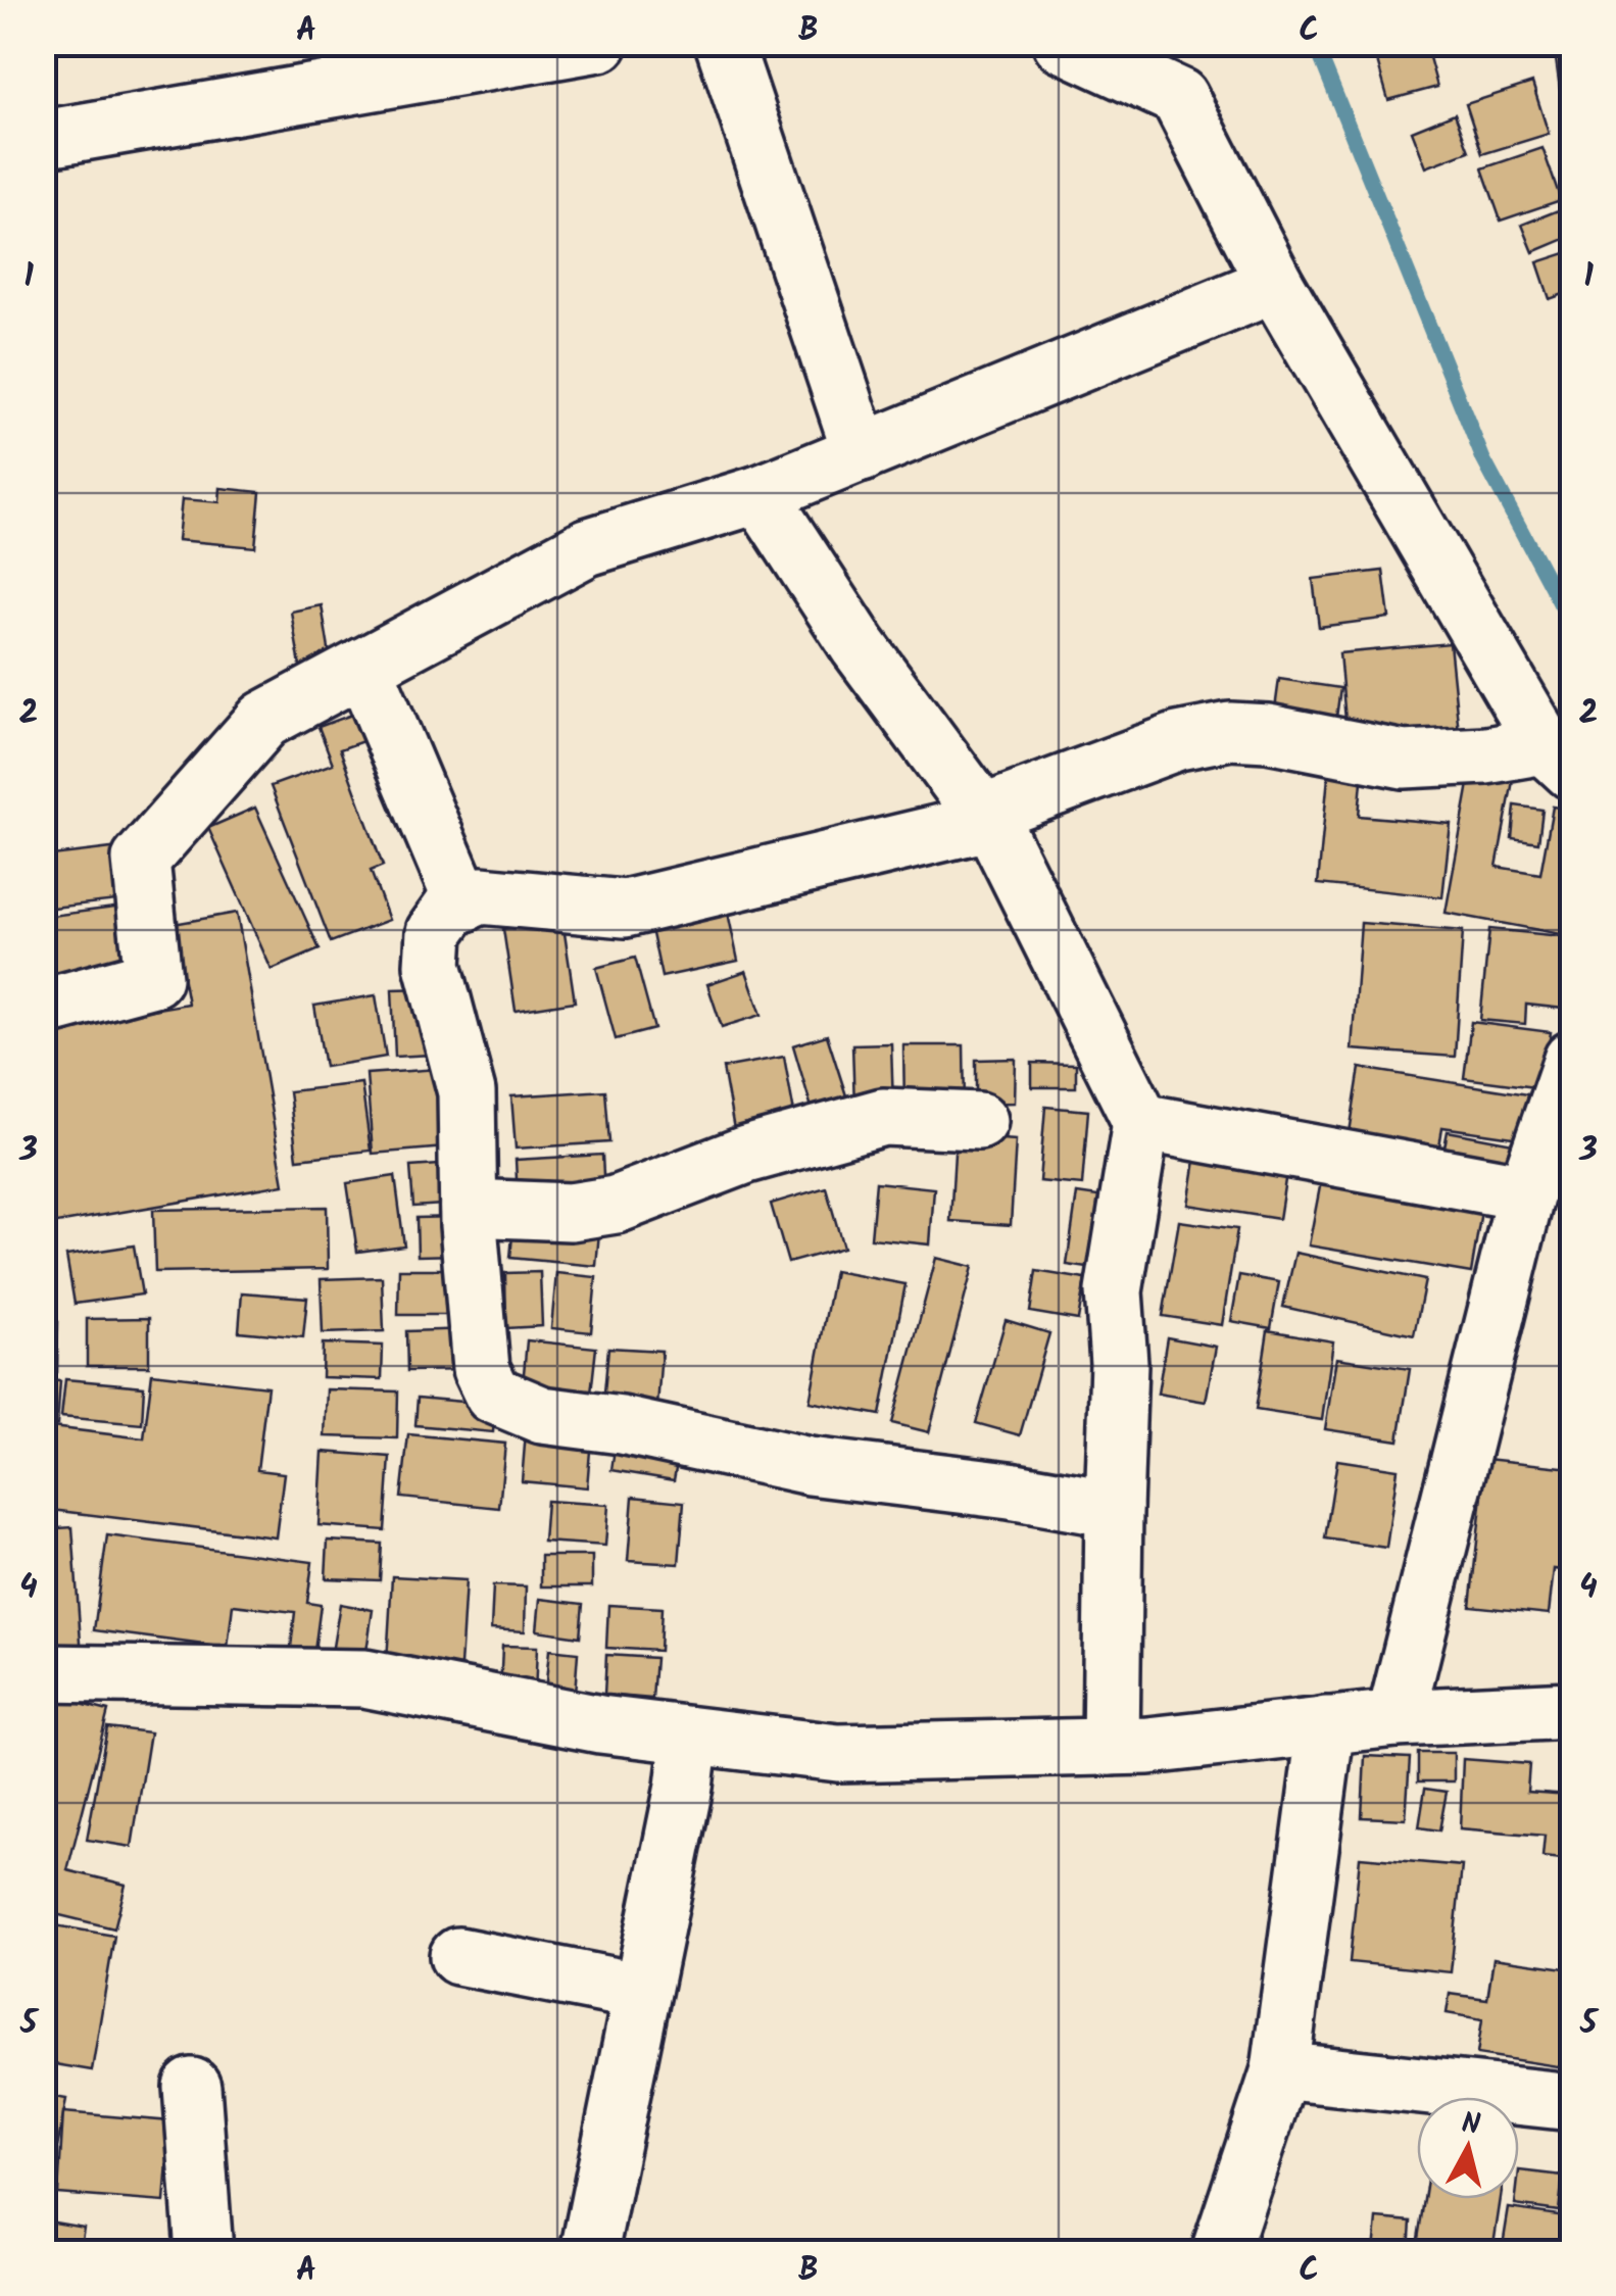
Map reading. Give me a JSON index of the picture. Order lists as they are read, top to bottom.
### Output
{
  "north": "top",
  "grid": {
    "columns": ["A", "B", "C"],
    "rows": [
      "1",
      "2",
      "3",
      "4",
      "5"
    ]
  }
}
